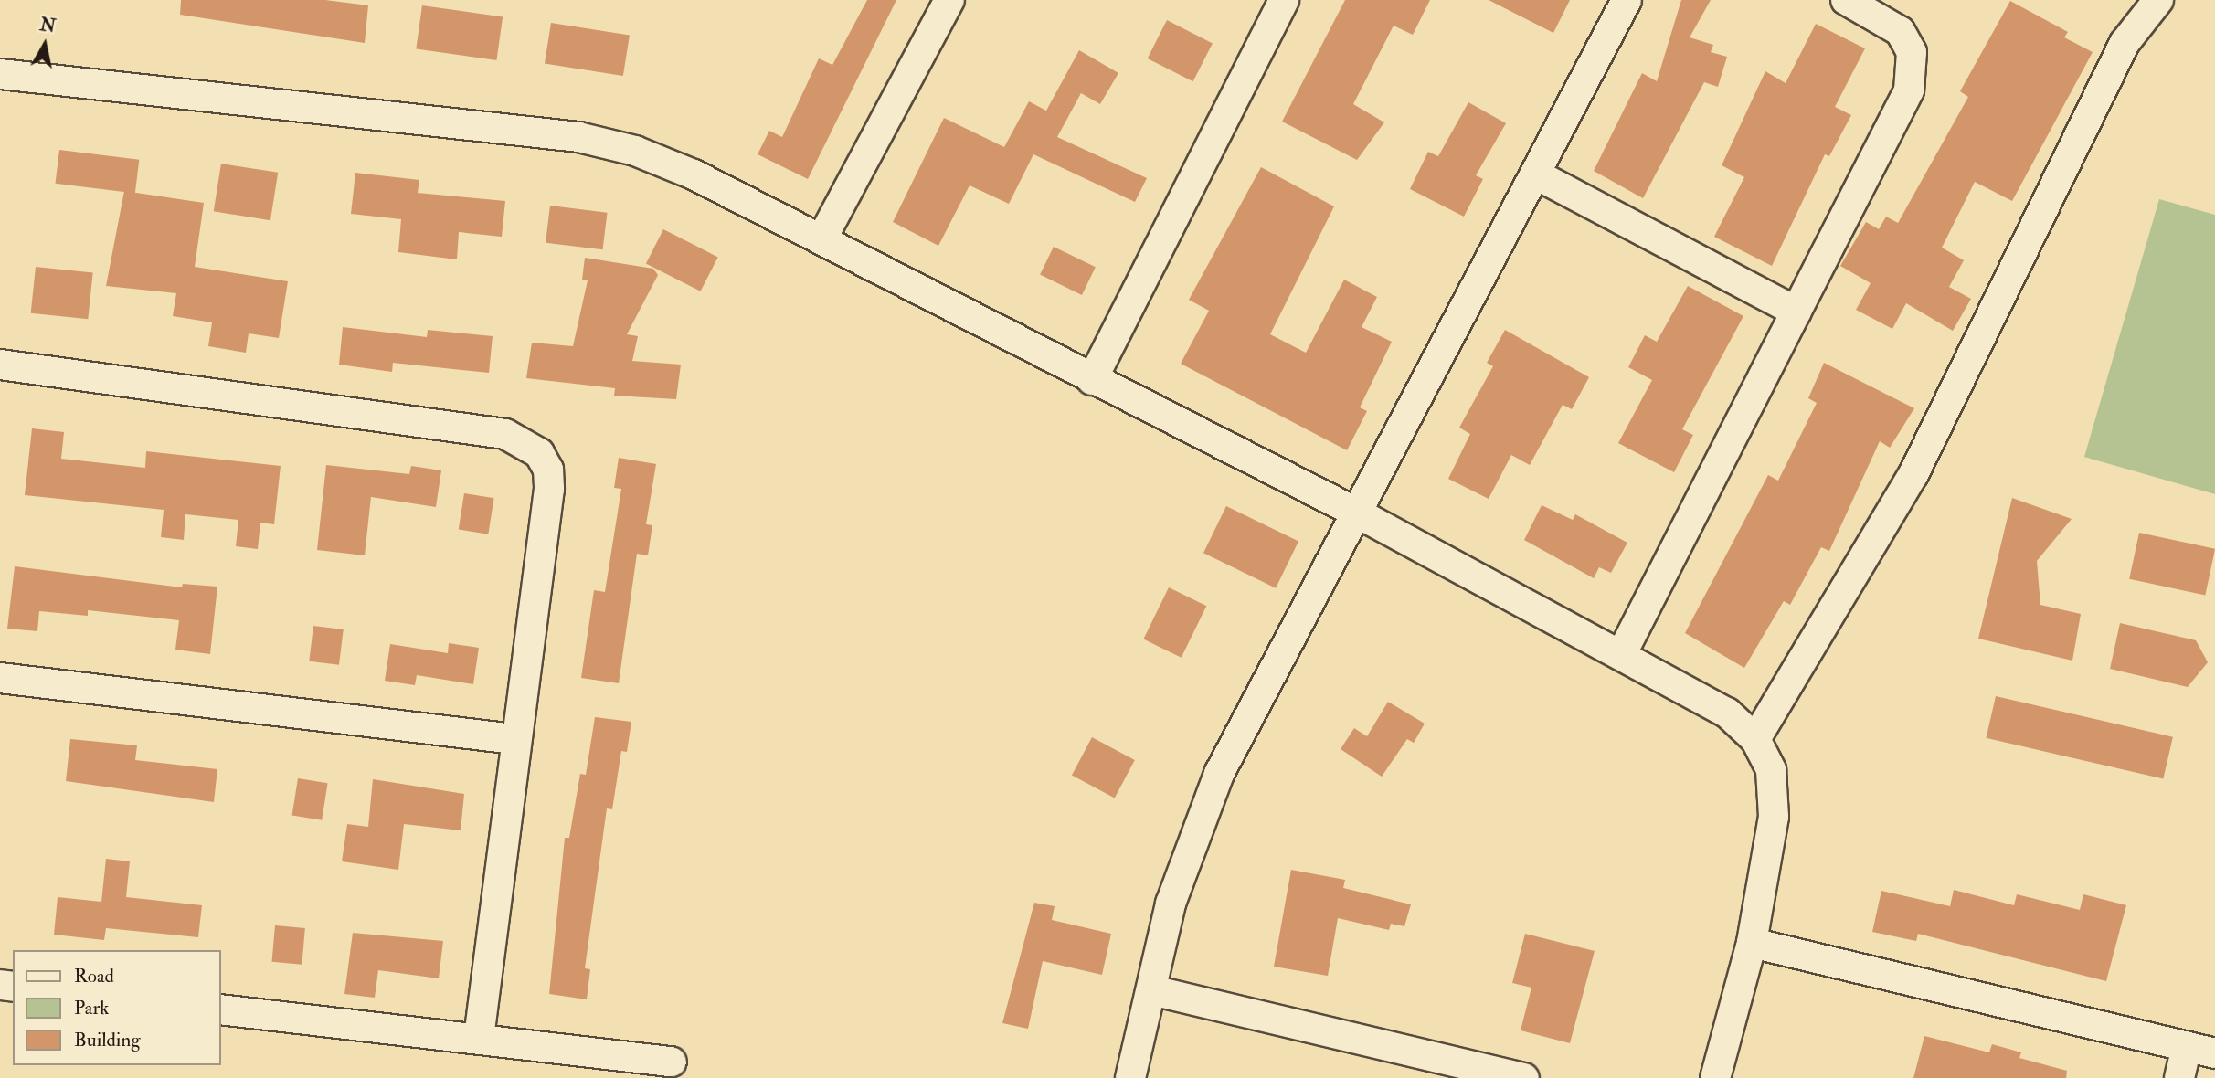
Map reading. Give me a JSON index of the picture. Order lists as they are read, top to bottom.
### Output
{
  "legend": ["Road", "Park", "Building"],
  "north": "top"
}
